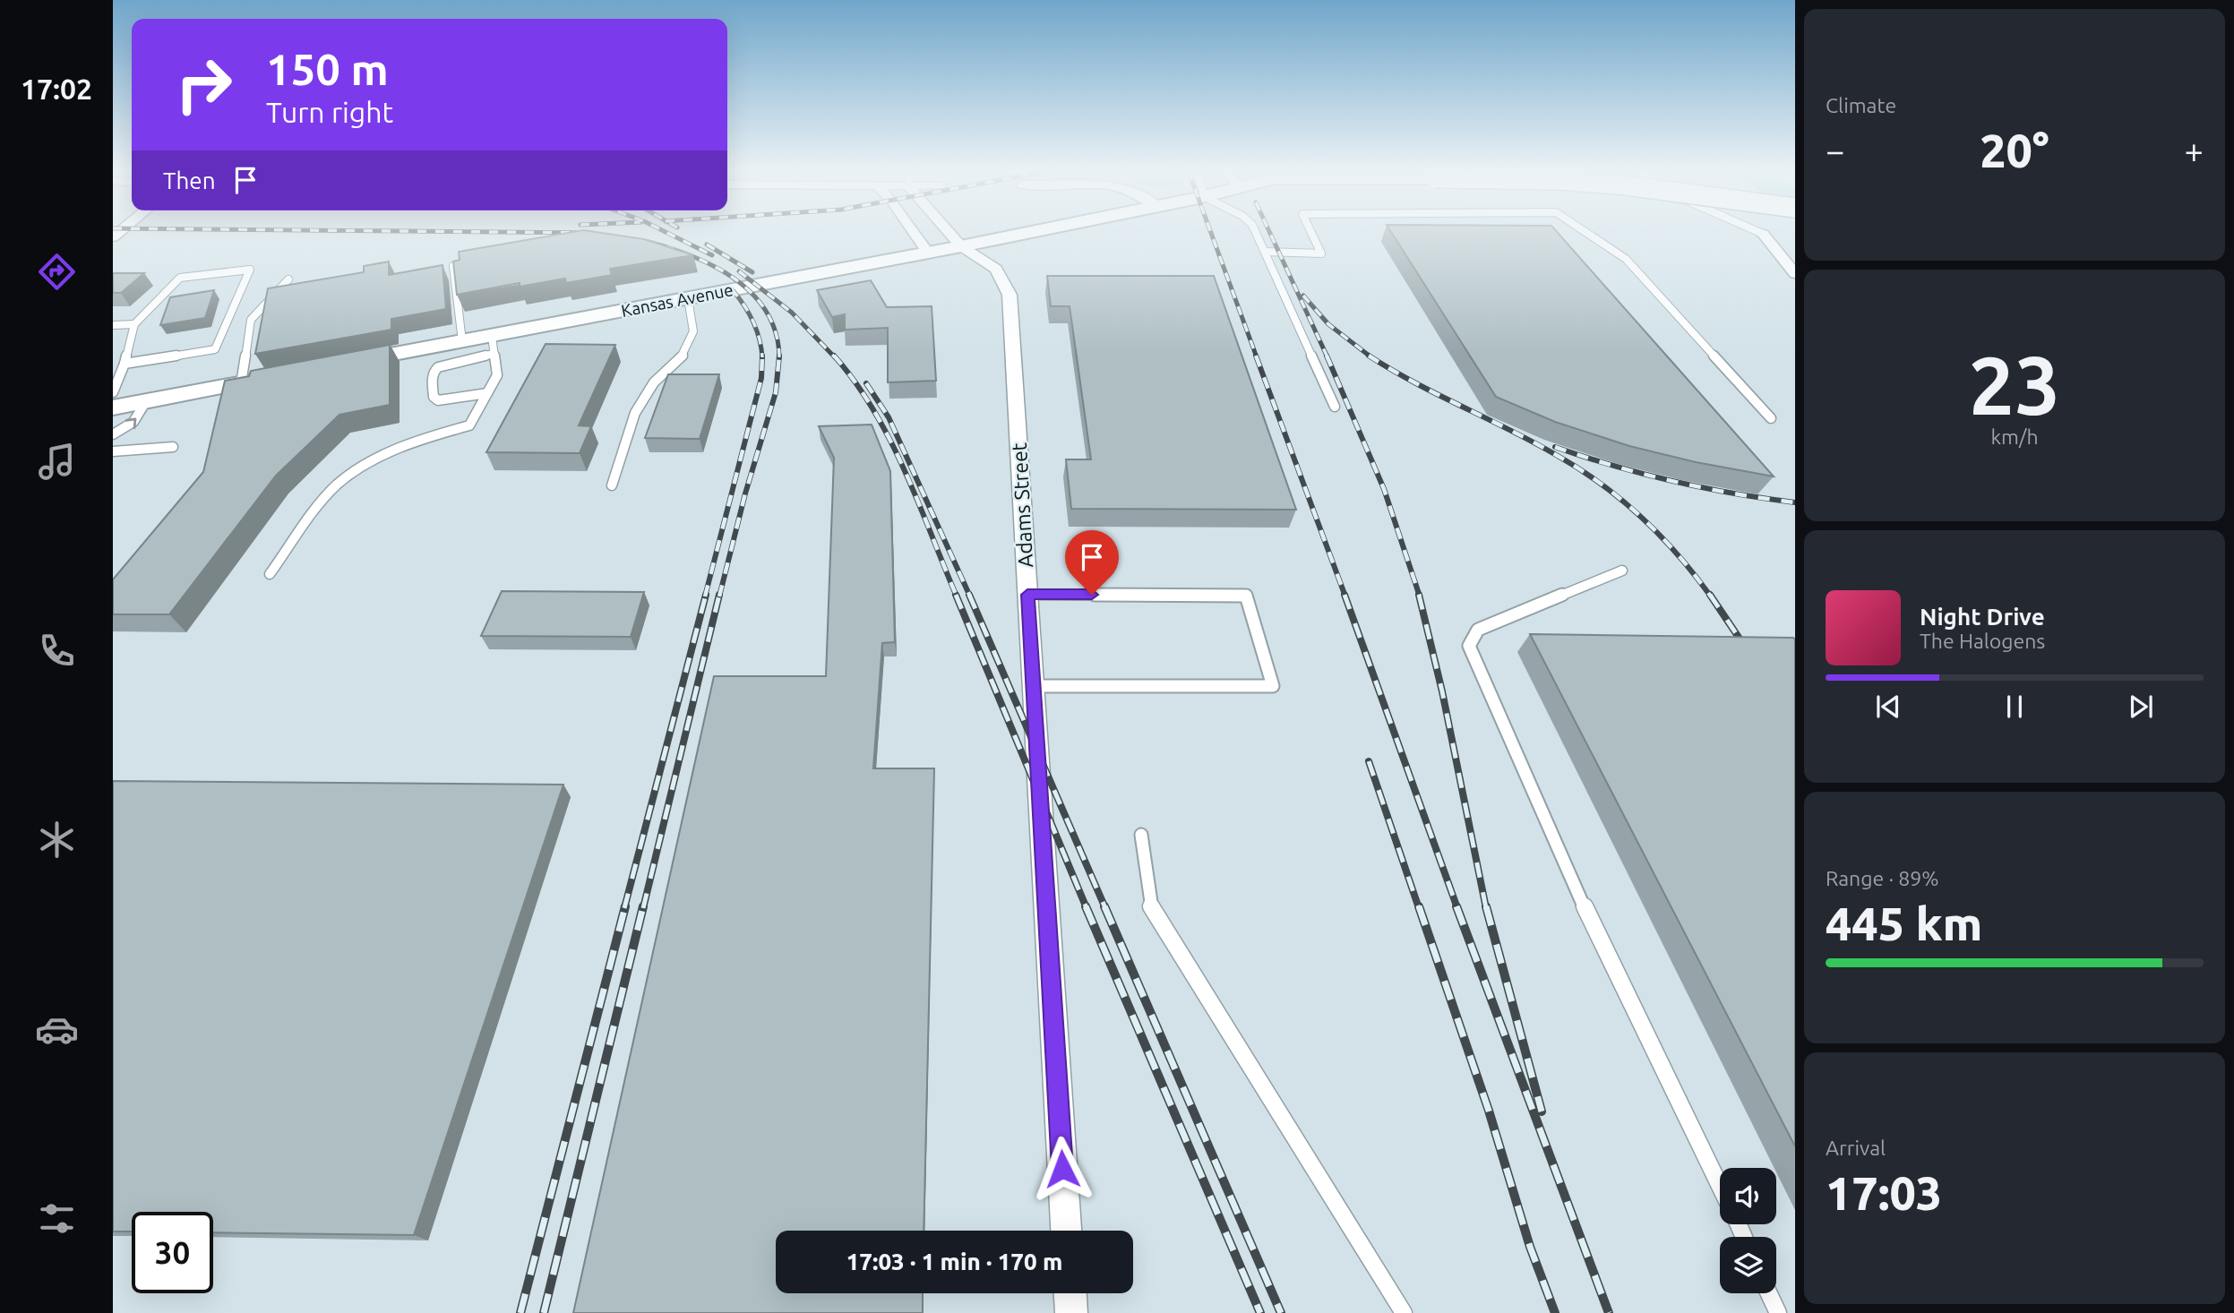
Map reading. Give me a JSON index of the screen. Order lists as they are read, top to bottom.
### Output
{
  "streets": {
    "main road": ["Kansas Avenue"],
    "street": ["Adams Street"]
  },
  "crossings": [
    ["Kansas Avenue", "Adams Street"]
  ],
  "page": {
    "tabs": "17:02",
    "tile": [
      "Climate",
      ["23", "km/h"],
      ["Range · 89%", "445 km"],
      ["Arrival", "17:03"]
    ],
    "turn": ["150 m", "Turn right"],
    "heat": ["−", "20°", "+"],
    "then": "Then",
    "song": ["Night Drive", "The Halogens"],
    "limit": "30",
    "trip": "17:03 · 1 min · 170 m"
  }
}
